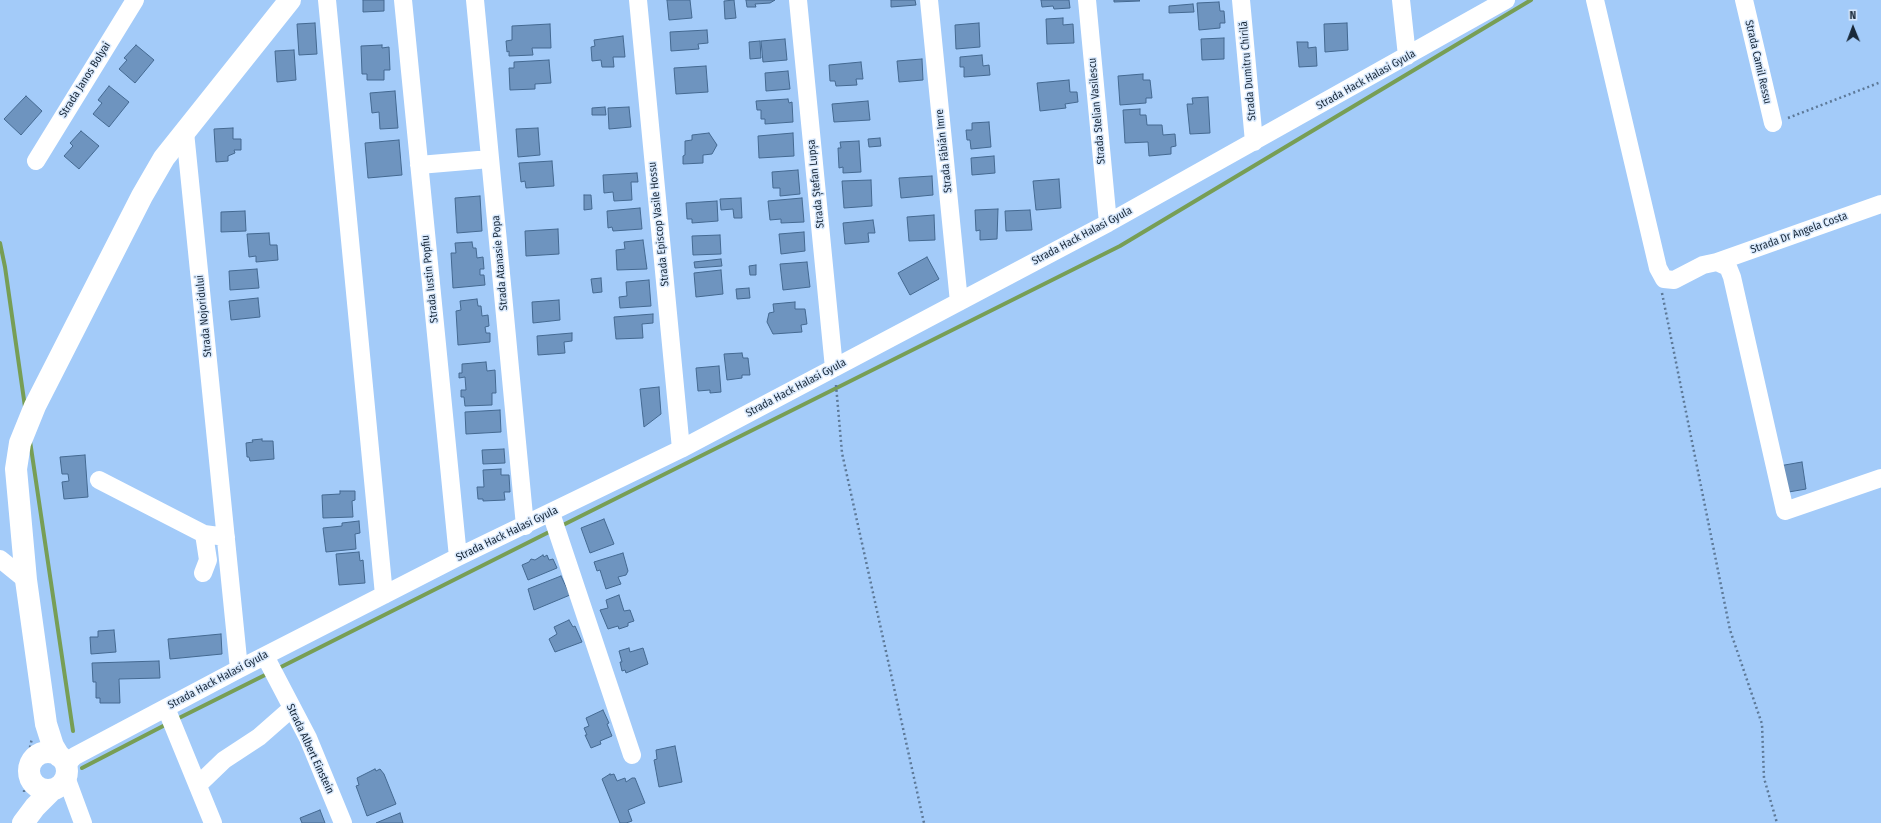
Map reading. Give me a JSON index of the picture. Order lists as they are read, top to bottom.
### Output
{
  "streets": {
    "street": [
      "Strada Camil Ressu",
      "Strada Dumitru Chirilă",
      "Strada Janos Bolyai",
      "Strada Hack Halasi Gyula",
      "Strada Stelian Vasilescu",
      "Strada Fábián Imre",
      "Strada Ștefan Lupșa",
      "Strada Episcop Vasile Hossu",
      "Strada Dr Angela Costa",
      "Strada Atanasie Popa",
      "Strada Iustin Popfiu",
      "Strada Nojoridului",
      "Strada Albert Einstein"
    ]
  },
  "crossings": [
    ["Strada Dumitru Chirilă", "Strada Hack Halasi Gyula"],
    ["Strada Hack Halasi Gyula", "Strada Stelian Vasilescu"],
    ["Strada Hack Halasi Gyula", "Strada Fábián Imre"],
    ["Strada Hack Halasi Gyula", "Strada Ștefan Lupșa"],
    ["Strada Hack Halasi Gyula", "Strada Episcop Vasile Hossu"],
    ["Strada Hack Halasi Gyula", "Strada Atanasie Popa"],
    ["Strada Hack Halasi Gyula", "Strada Iustin Popfiu"],
    ["Strada Hack Halasi Gyula", "Strada Nojoridului"],
    ["Strada Hack Halasi Gyula", "Strada Albert Einstein"]
  ],
  "north": "top"
}
